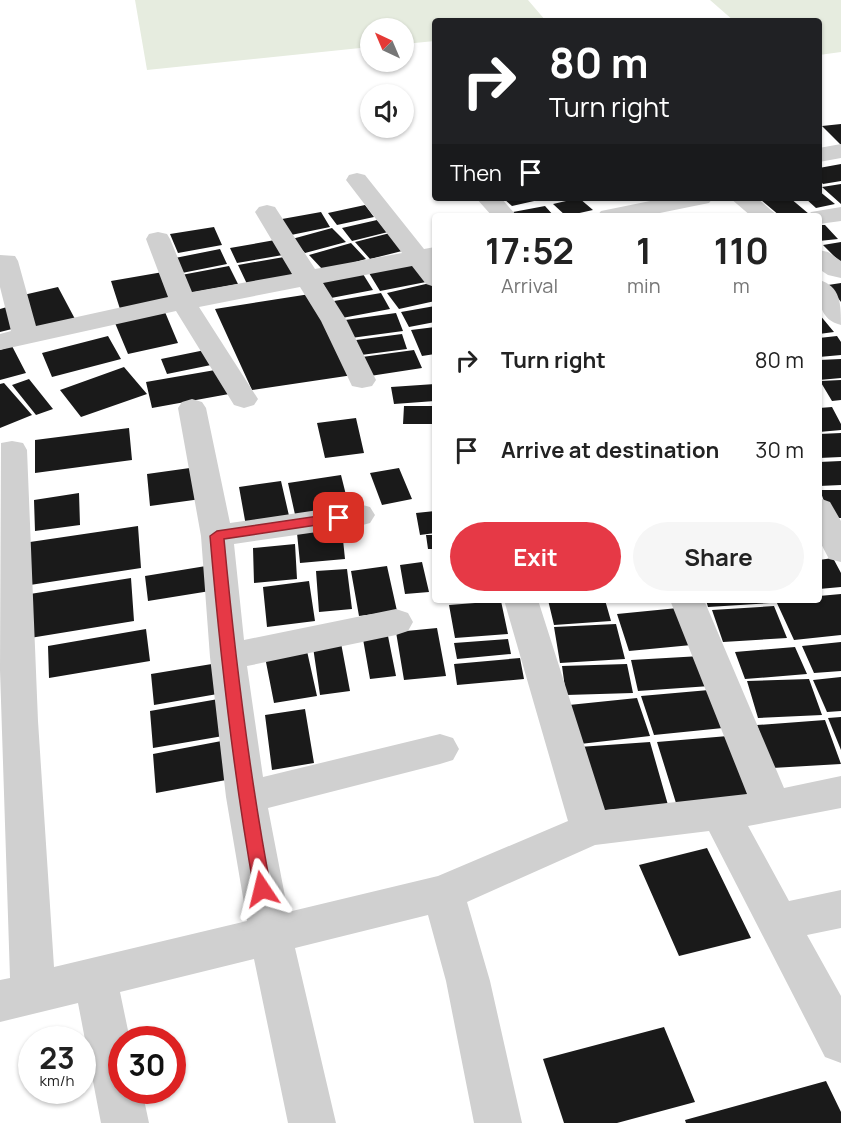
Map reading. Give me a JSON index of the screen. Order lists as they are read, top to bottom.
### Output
{
  "north": "top left",
  "page": {
    "turn": ["80 m", "Turn right"],
    "then": "Then",
    "eta": [
      "17:52",
      "Arrival",
      "1",
      "min",
      "110",
      "m"
    ],
    "list": [
      {
        "name": "Turn right",
        "value": "80 m"
      },
      {
        "name": "Arrive at destination",
        "value": "30 m"
      }
    ],
    "buttons": ["Exit", "Share"],
    "speed": "23 km/h",
    "limit": "30"
  }
}
